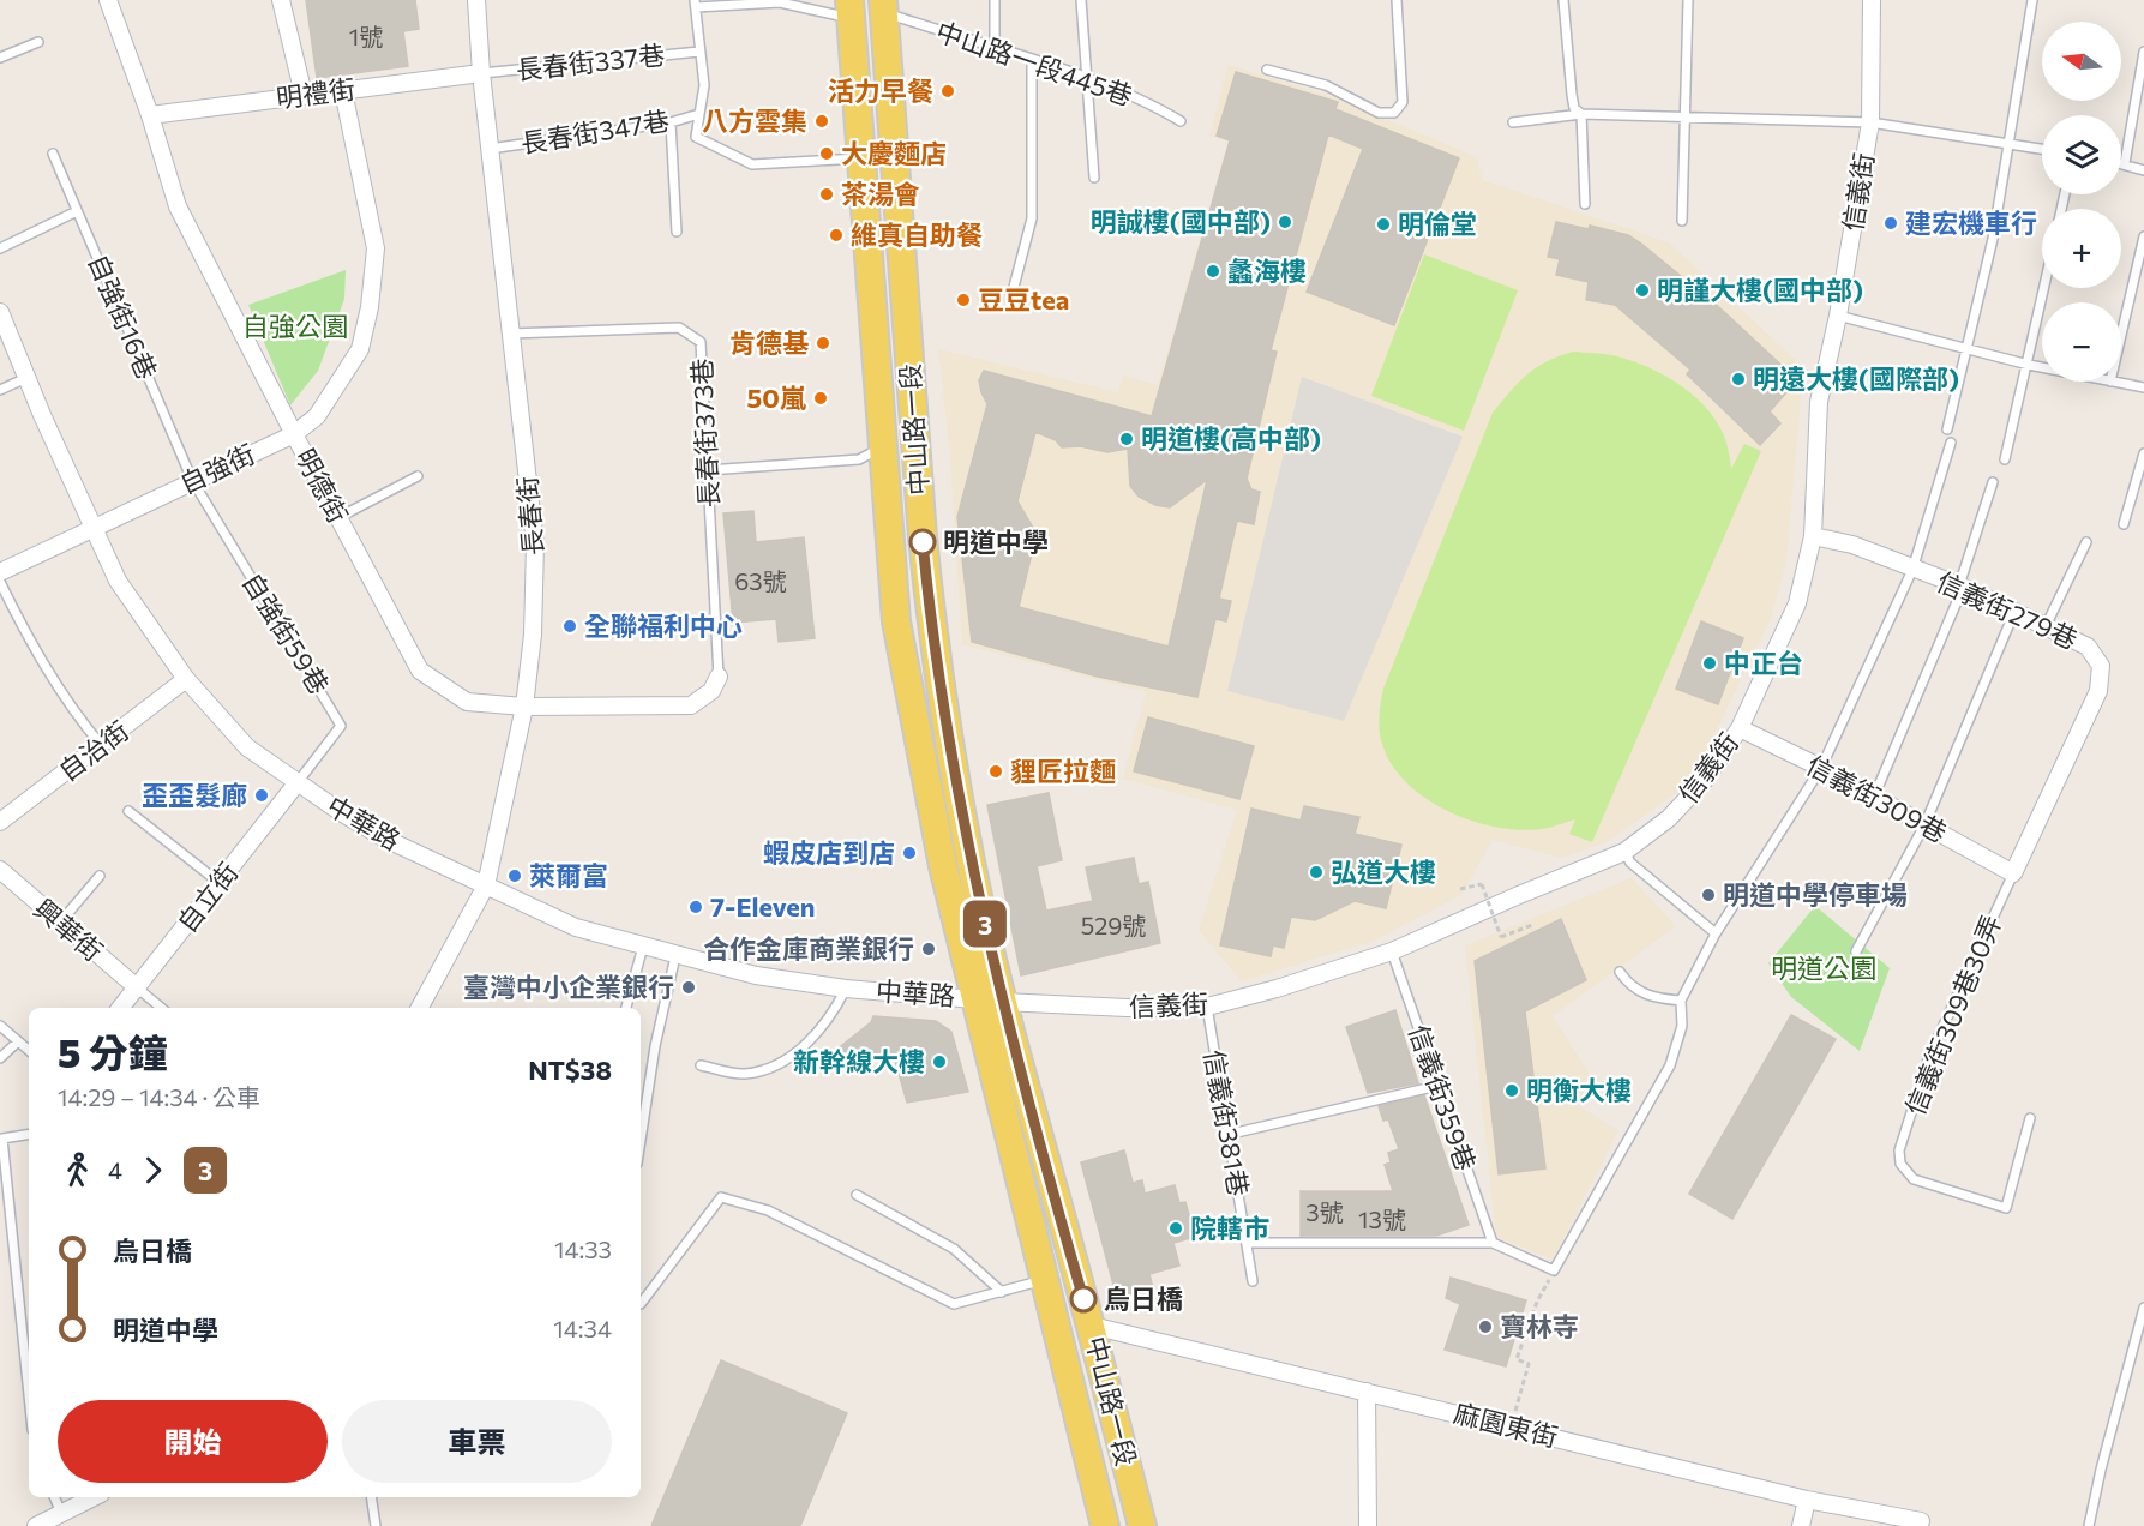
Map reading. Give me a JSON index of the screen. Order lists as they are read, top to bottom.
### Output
{
  "streets": {
    "main road": ["中山路一段"],
    "street": [
      "明禮街",
      "信義街",
      "自強街",
      "明德街",
      "長春街",
      "信義街279巷",
      "自治街",
      "信義街309巷",
      "中華路",
      "自立街",
      "興華街",
      "麻園東街"
    ],
    "lane": [
      "長春街337巷",
      "中山路一段445巷",
      "長春街347巷",
      "自強街16巷",
      "長春街373巷",
      "自強街59巷",
      "信義街309巷30弄",
      "信義街359巷",
      "信義街381巷"
    ]
  },
  "crossings": [
    ["長春街337巷", "明禮街"],
    ["長春街337巷", "長春街"],
    ["中山路一段445巷", "中山路一段"],
    ["明禮街", "自強街"],
    ["明禮街", "明德街"],
    ["明禮街", "長春街"],
    ["長春街347巷", "長春街"],
    ["信義街", "中山路一段"],
    ["信義街", "信義街279巷"],
    ["信義街", "信義街309巷"],
    ["信義街", "中華路"],
    ["信義街", "信義街359巷"],
    ["信義街", "信義街381巷"],
    ["自強街16巷", "自強街"],
    ["自強街16巷", "自強街59巷"],
    ["中山路一段", "中華路"],
    ["中山路一段", "麻園東街"],
    ["長春街373巷", "明德街"],
    ["長春街373巷", "長春街"],
    ["自強街", "明德街"],
    ["自強街", "自強街59巷"],
    ["自強街", "中華路"],
    ["明德街", "長春街"],
    ["長春街", "中華路"],
    ["信義街279巷", "信義街309巷"],
    ["信義街279巷", "信義街309巷30弄"],
    ["自強街59巷", "中華路"],
    ["自強街59巷", "自立街"],
    ["自治街", "中華路"],
    ["信義街309巷", "信義街309巷30弄"],
    ["中華路", "自立街"],
    ["自立街", "興華街"]
  ],
  "parks": ["自強公園", "明道公園"],
  "places": [
    "活力早餐",
    "八方雲集",
    "大慶麵店",
    "茶湯會",
    "明誠樓(國中部)",
    "建宏機車行",
    "明倫堂",
    "維真自助餐",
    "蠡海樓",
    "明謹大樓(國中部)",
    "豆豆tea",
    "肯德基",
    "明遠大樓(國際部)",
    "50嵐",
    "明道樓(高中部)",
    "明道中學",
    "全聯福利中心",
    "中正台",
    "貍匠拉麵",
    "歪歪髮廊",
    "蝦皮店到店",
    "弘道大樓",
    "萊爾富",
    "明道中學停車場",
    "7-Eleven",
    "合作金庫商業銀行",
    "臺灣中小企業銀行",
    "新幹線大樓",
    "明衡大樓",
    "院轄市",
    "烏日橋",
    "寶林寺"
  ],
  "lines": ["bus line 3"],
  "house_numbers": [
    "1號",
    "63號",
    "529號",
    "3號",
    "13號"
  ],
  "north": "left",
  "page": {
    "on_map": "3",
    "map_buttons": ["+", "−"],
    "heading": ["5 分鐘", "14:29 – 14:34 · 公車", "NT$38"],
    "legs": ["4", "3"],
    "list": [
      {
        "name": "烏日橋",
        "value": "14:33"
      },
      {
        "name": "明道中學",
        "value": "14:34"
      }
    ],
    "buttons": ["開始", "車票"]
  }
}
